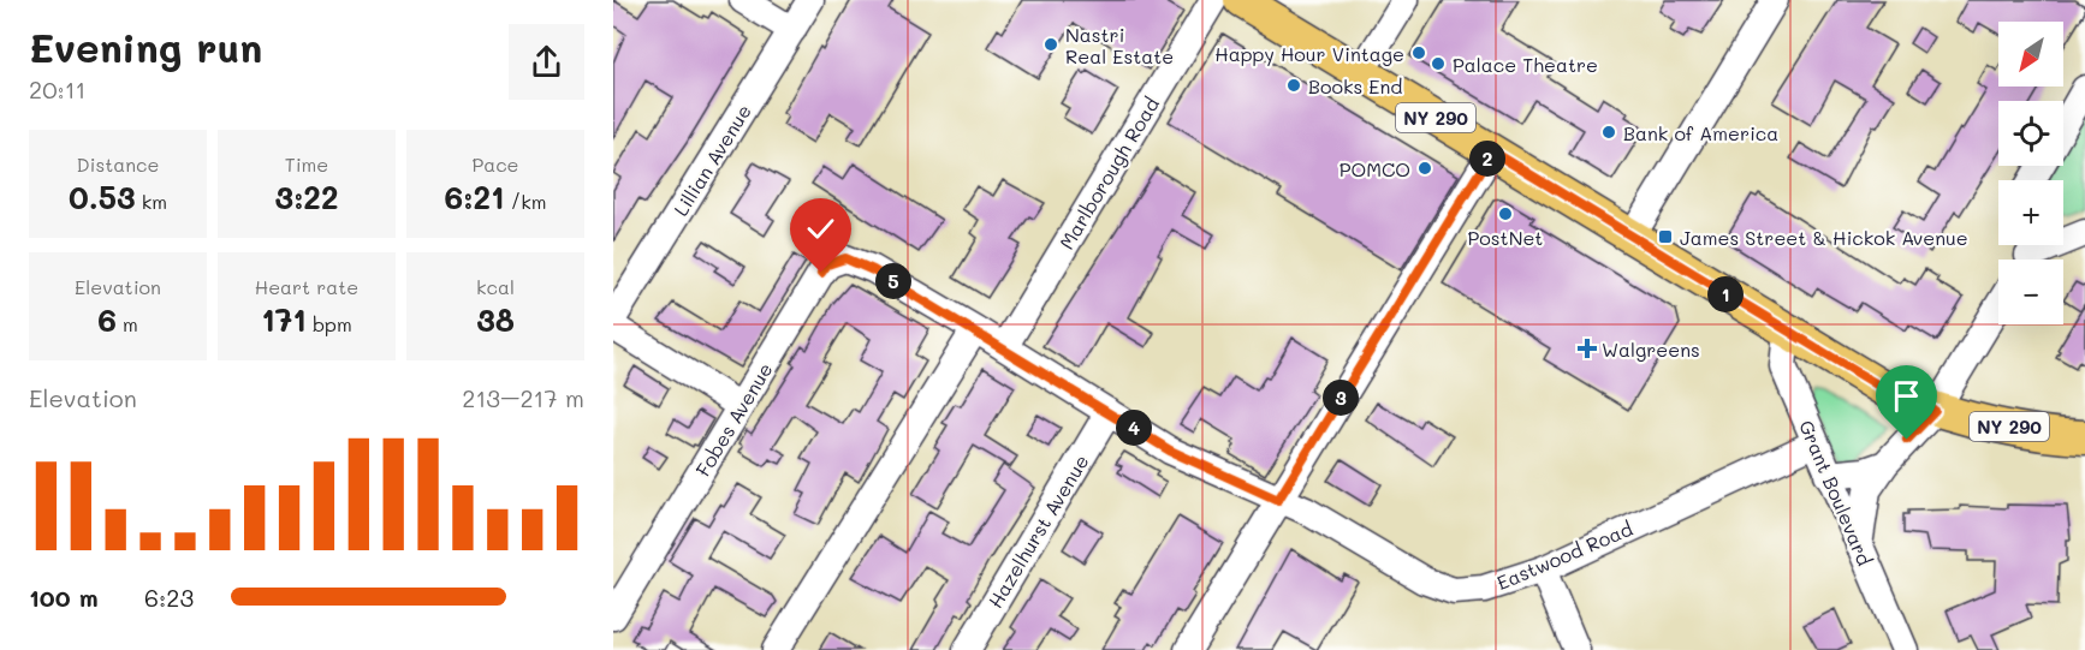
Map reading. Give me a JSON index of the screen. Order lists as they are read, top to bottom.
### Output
{
  "streets": {
    "main road": ["NY 290"],
    "street": [
      "Lillian Avenue",
      "Marlborough Road",
      "Fobes Avenue",
      "Grant Boulevard",
      "Hazelhurst Avenue",
      "Eastwood Road"
    ]
  },
  "crossings": [
    ["NY 290", "Grant Boulevard"],
    ["Marlborough Road", "Fobes Avenue"],
    ["Fobes Avenue", "Hazelhurst Avenue"],
    ["Fobes Avenue", "Eastwood Road"],
    ["Grant Boulevard", "Eastwood Road"],
    ["Hazelhurst Avenue", "Eastwood Road"]
  ],
  "places": {
    "other": [
      "Nastri Real Estate",
      "Happy Hour Vintage",
      "Palace Theatre",
      "Books End",
      "Bank of America",
      "POMCO",
      "PostNet"
    ],
    "transit": ["James Street & Hickok Avenue"],
    "health": ["Walgreens"]
  },
  "north": "bottom left",
  "page": {
    "heading": ["Evening run", "20:11"],
    "map_buttons": ["+", "−"],
    "stats": [
      ["Distance", "0.53 km"],
      ["Time", "3:22"],
      ["Pace", "6:21 /km"],
      ["Elevation", "6 m"],
      ["Heart rate", "171 bpm"],
      ["kcal", "38"]
    ],
    "pins": [
      "2",
      "5",
      "1",
      "3",
      "4"
    ],
    "chart": ["Elevation", "213–217 m"],
    "list": [
      {
        "name": "100 m",
        "note": "6:23"
      }
    ]
  }
}
